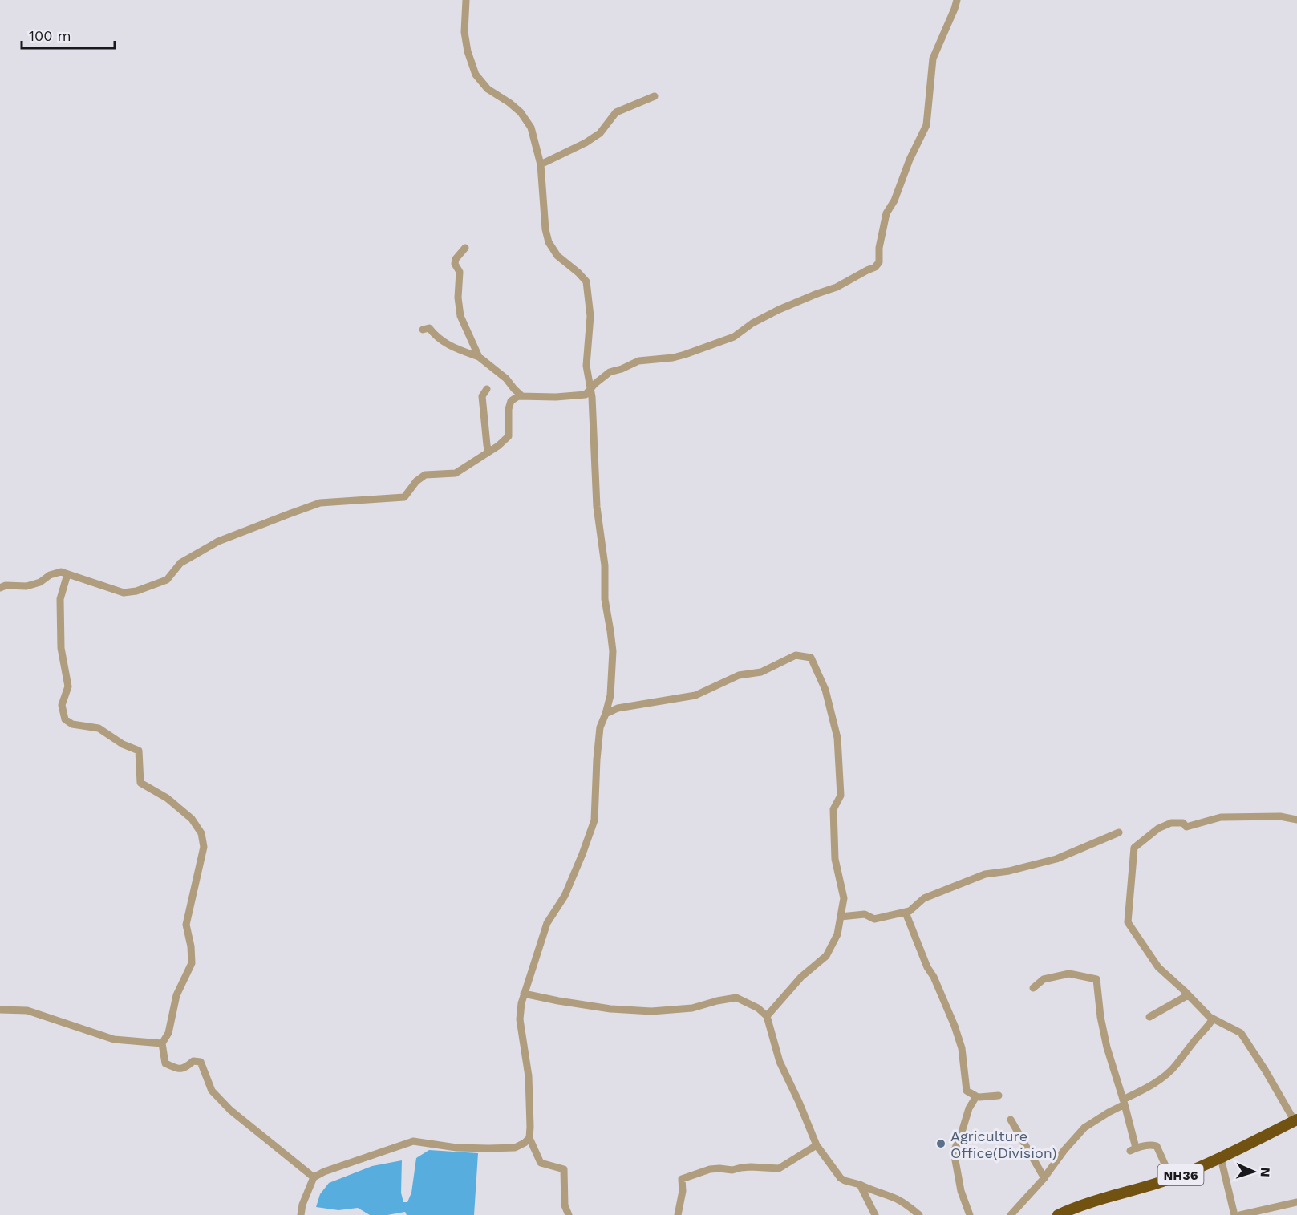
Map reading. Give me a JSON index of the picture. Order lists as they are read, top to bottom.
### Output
{
  "streets": {
    "highway": ["NH36"]
  },
  "places": ["Agriculture Office(Division)"],
  "scale_bar": "100 m",
  "north": "right"
}
